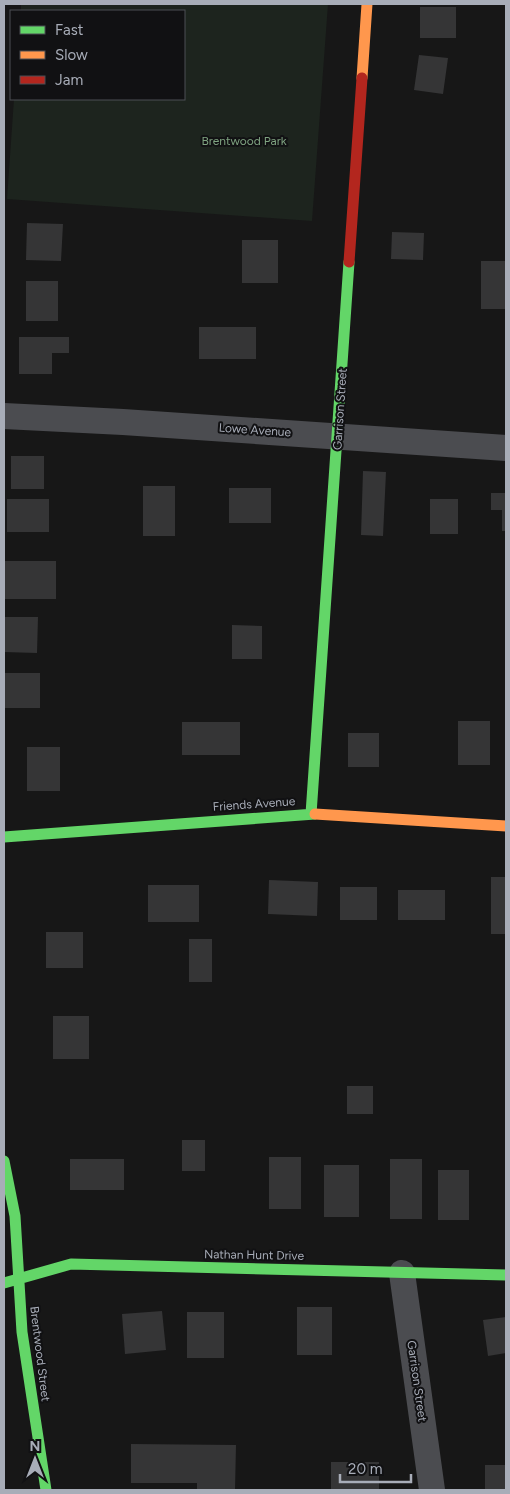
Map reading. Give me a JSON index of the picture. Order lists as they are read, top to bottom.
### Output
{
  "streets": {
    "street": [
      "Garrison Street",
      "Lowe Avenue",
      "Friends Avenue",
      "Nathan Hunt Drive",
      "Brentwood Street"
    ]
  },
  "crossings": [
    ["Garrison Street", "Lowe Avenue"],
    ["Garrison Street", "Friends Avenue"],
    ["Garrison Street", "Nathan Hunt Drive"],
    ["Nathan Hunt Drive", "Brentwood Street"]
  ],
  "parks": ["Brentwood Park"],
  "legend": ["Fast", "Slow", "Jam"],
  "scale_bar": "20 m",
  "north": "top"
}
